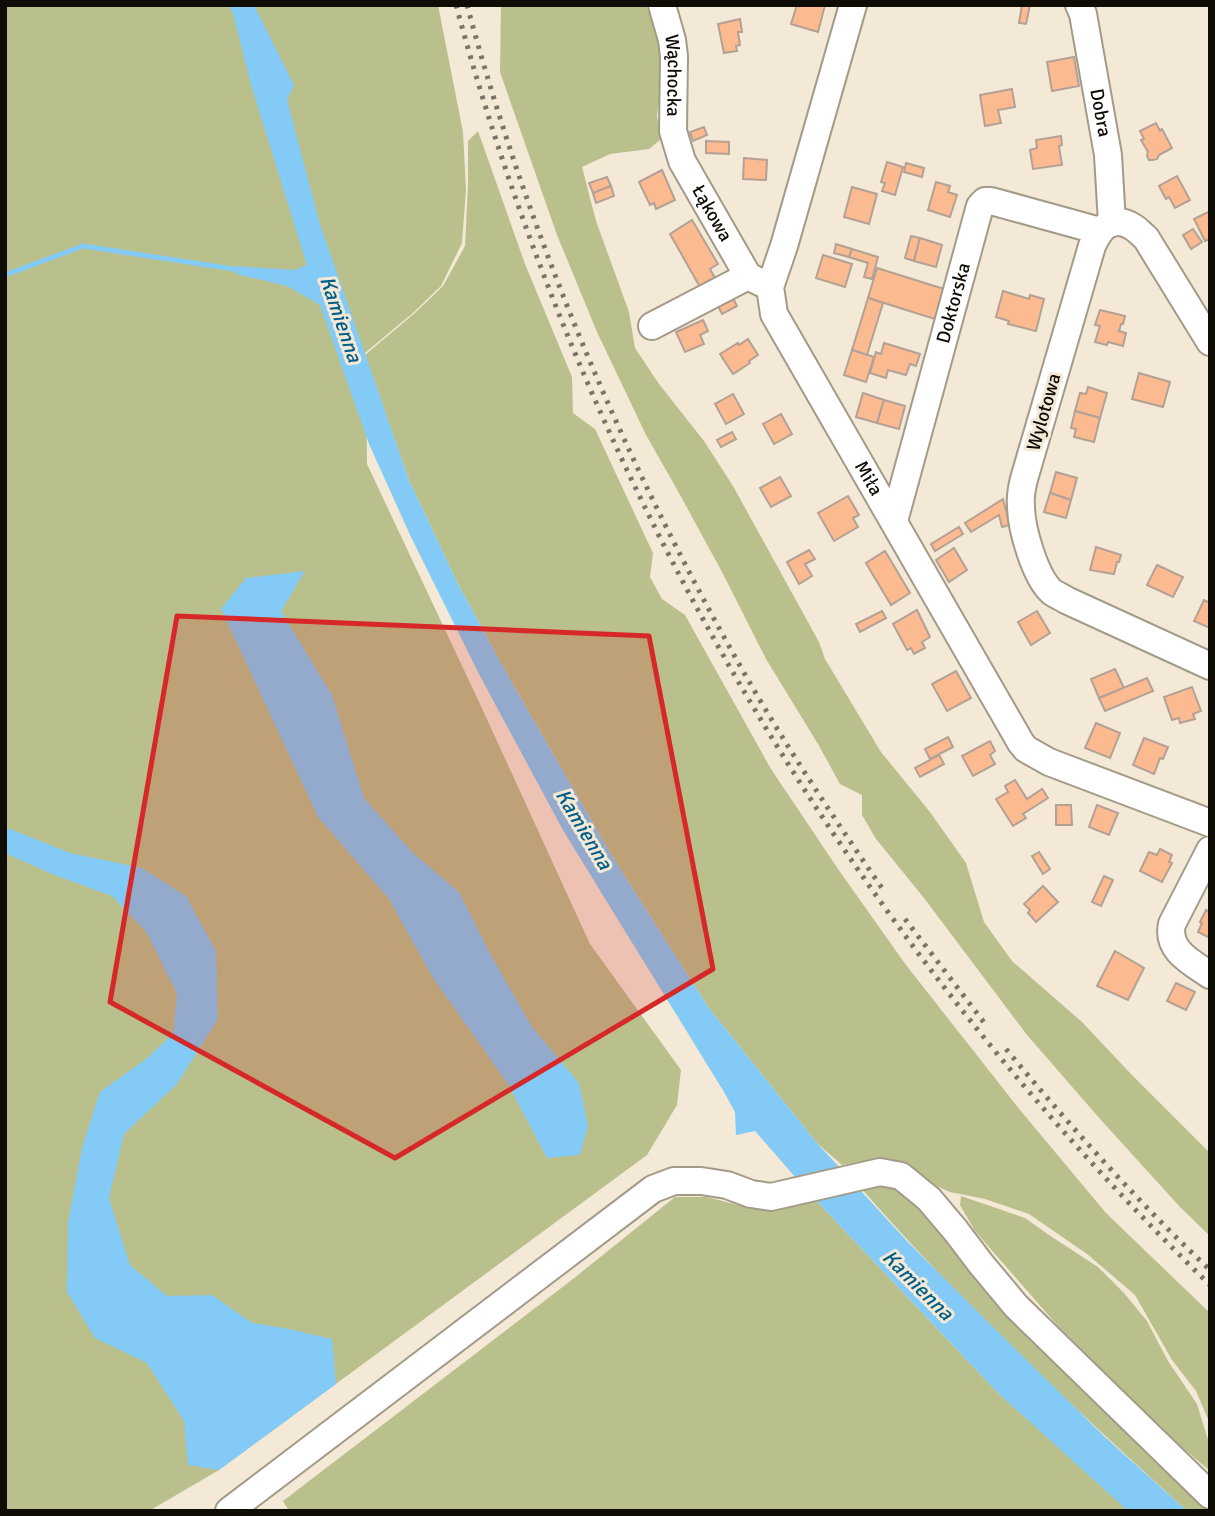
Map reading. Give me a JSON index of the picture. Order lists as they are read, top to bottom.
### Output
{
  "streets": {
    "street": [
      "Wąchocka",
      "Dobra",
      "Łąkowa",
      "Doktorska",
      "Wylotowa",
      "Miła"
    ]
  },
  "crossings": [
    ["Wąchocka", "Łąkowa"],
    ["Dobra", "Doktorska"],
    ["Dobra", "Wylotowa"],
    ["Łąkowa", "Miła"],
    ["Doktorska", "Wylotowa"],
    ["Doktorska", "Miła"]
  ],
  "water": ["Kamienna"]
}
